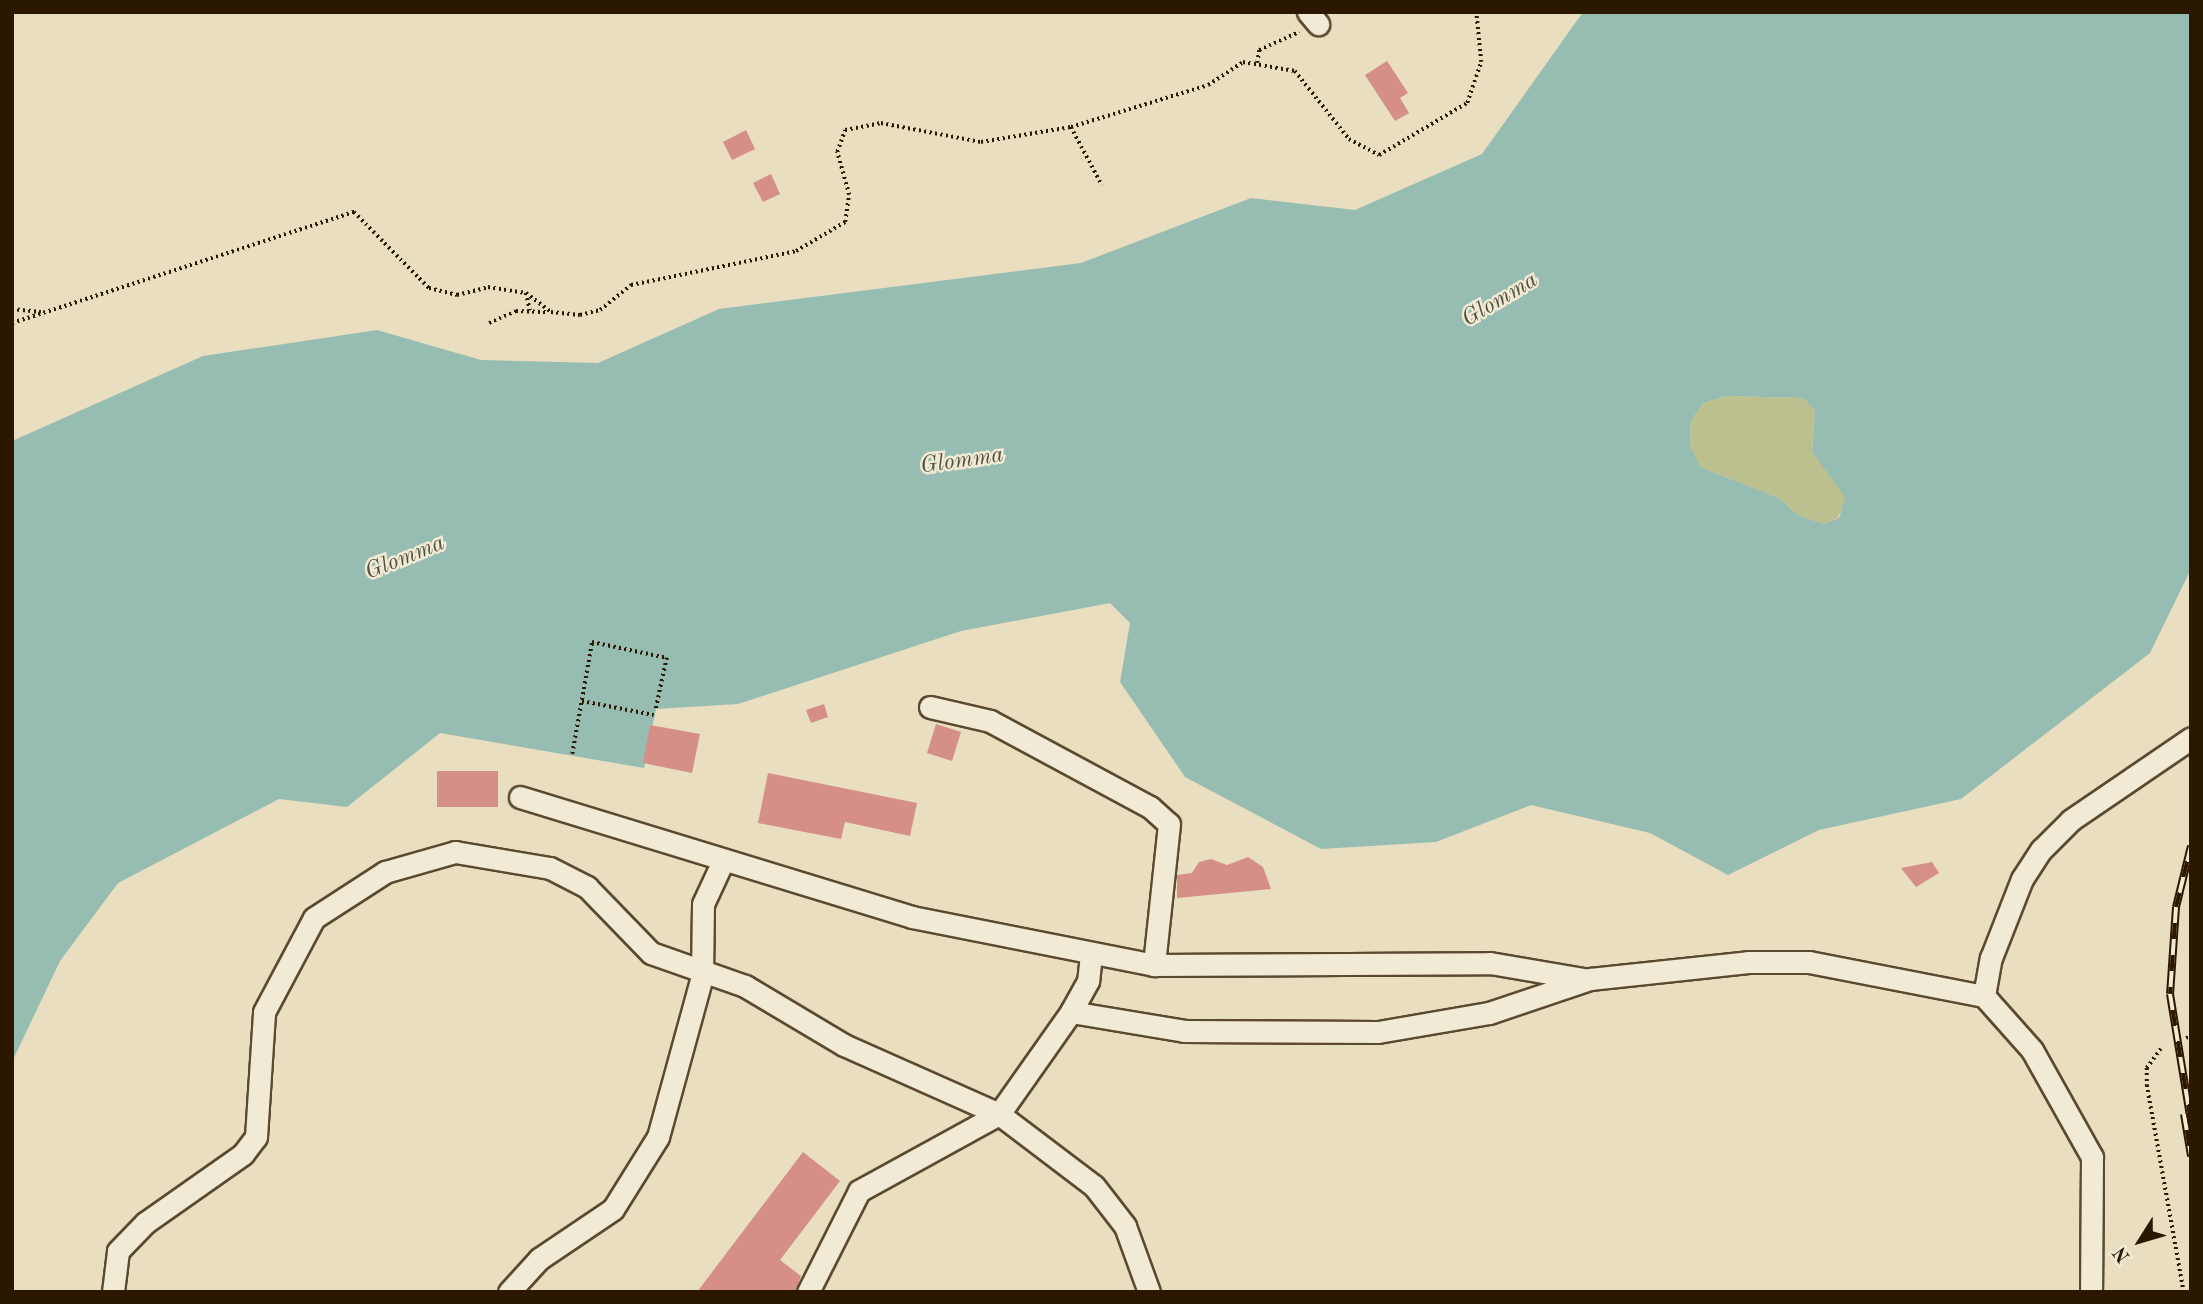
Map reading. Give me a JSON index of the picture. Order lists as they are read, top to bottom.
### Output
{
  "water": ["Glomma"],
  "north": "bottom left"
}
